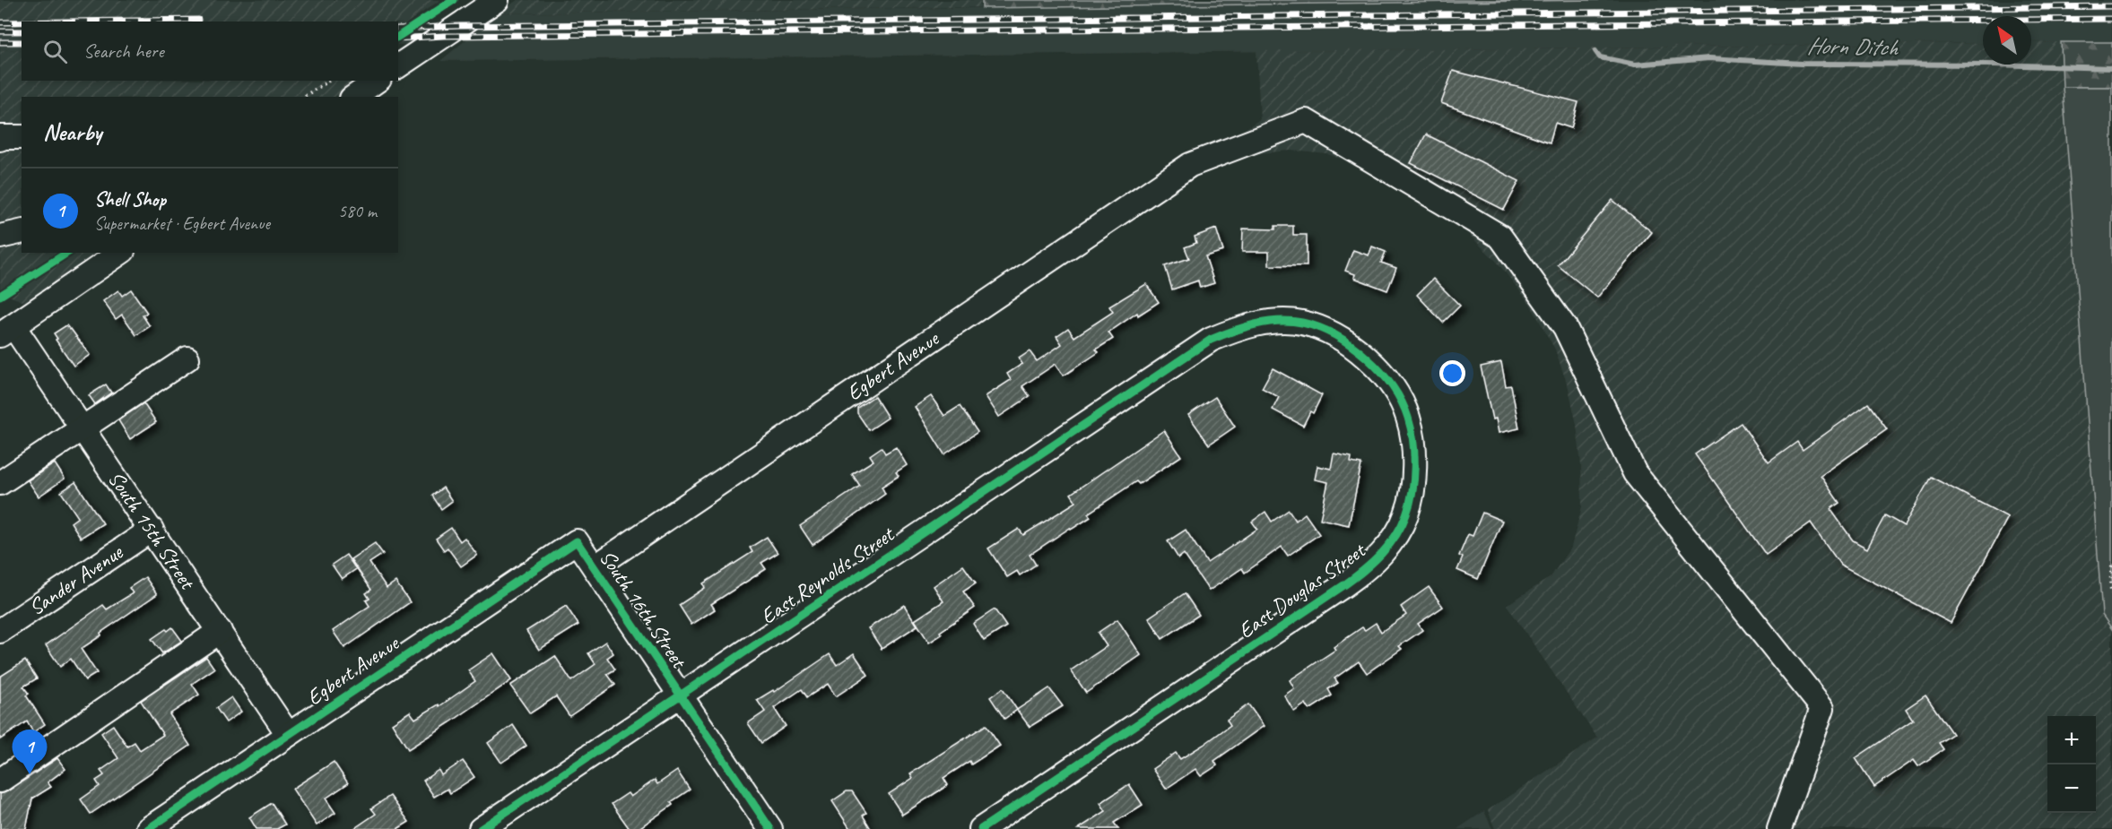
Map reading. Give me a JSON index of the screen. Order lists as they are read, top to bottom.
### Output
{
  "streets": {
    "street": [
      "Egbert Avenue",
      "South 15th Street",
      "East Reynolds Street",
      "Sander Avenue",
      "East Douglas Street",
      "South 16th Street"
    ]
  },
  "crossings": [
    ["Egbert Avenue", "South 15th Street"],
    ["Egbert Avenue", "South 16th Street"],
    ["South 15th Street", "Sander Avenue"],
    ["East Reynolds Street", "East Douglas Street"],
    ["East Reynolds Street", "South 16th Street"]
  ],
  "water": ["Horn Ditch"],
  "north": "top left",
  "page": {
    "search": "Search here",
    "heading": "Nearby",
    "list": [
      {
        "mark": "1",
        "name": "Shell Shop",
        "note": "Supermarket · Egbert Avenue",
        "value": "580 m"
      }
    ],
    "map_buttons": ["+", "−"],
    "pins": "1"
  }
}
